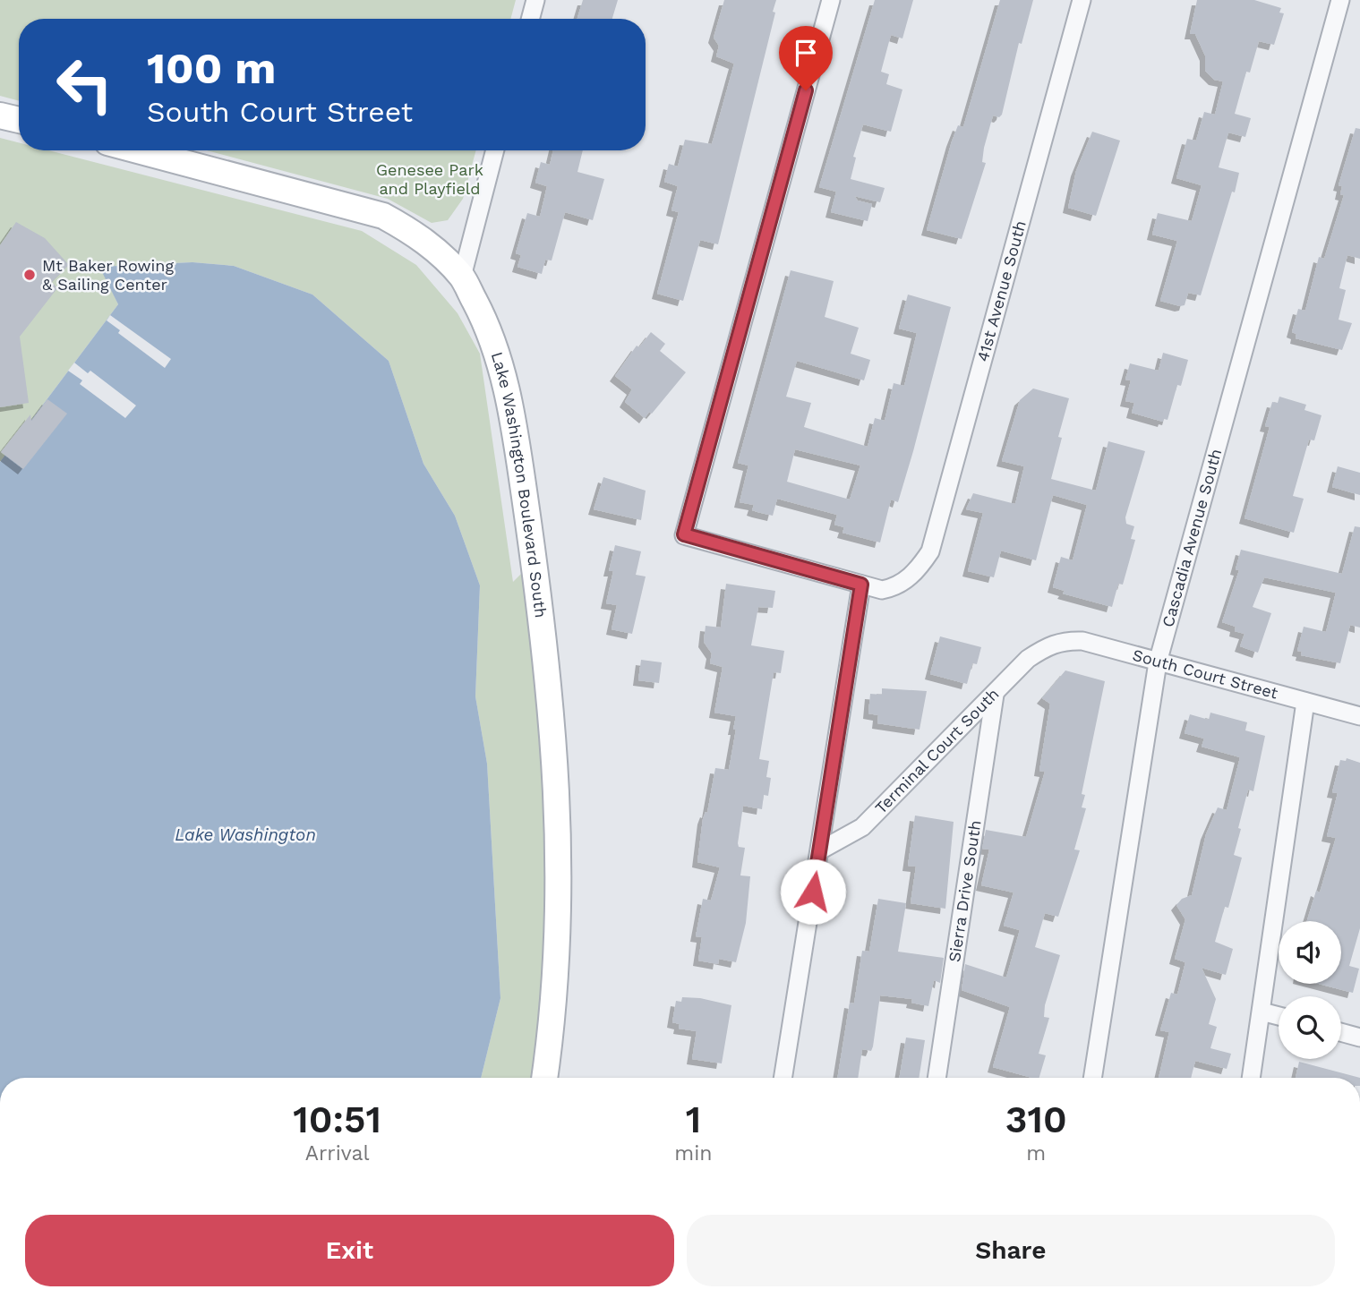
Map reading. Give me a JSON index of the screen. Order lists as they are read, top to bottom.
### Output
{
  "streets": {
    "main road": ["Lake Washington Boulevard South"],
    "street": [
      "41st Avenue South",
      "Cascadia Avenue South",
      "South Court Street",
      "Terminal Court South",
      "Sierra Drive South"
    ]
  },
  "crossings": [
    ["Cascadia Avenue South", "South Court Street"],
    ["South Court Street", "Terminal Court South"],
    ["Terminal Court South", "Sierra Drive South"]
  ],
  "water": ["Lake Washington"],
  "parks": ["Genesee Park and Playfield"],
  "places": ["Mt Baker Rowing & Sailing Center"],
  "page": {
    "turn": ["100 m", "South Court Street"],
    "eta": [
      "10:51",
      "Arrival",
      "1",
      "min",
      "310",
      "m"
    ],
    "buttons": ["Exit", "Share"]
  }
}
